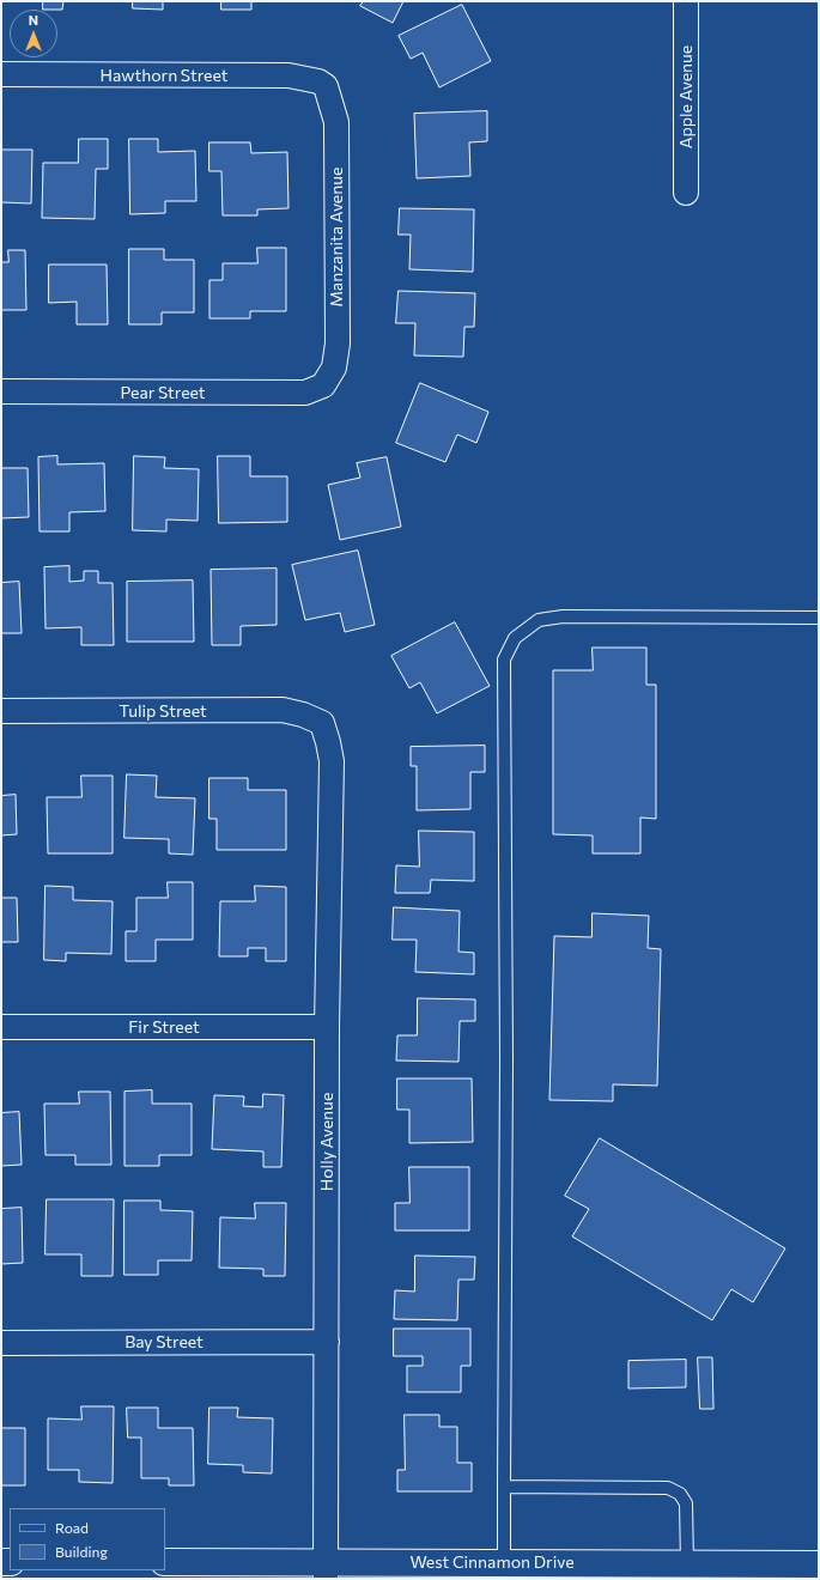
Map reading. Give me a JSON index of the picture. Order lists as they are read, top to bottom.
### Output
{
  "streets": {
    "main road": ["West Cinnamon Drive"],
    "street": [
      "Hawthorn Street",
      "Apple Avenue",
      "Manzanita Avenue",
      "Pear Street",
      "Tulip Street",
      "Fir Street",
      "Holly Avenue",
      "Bay Street"
    ]
  },
  "crossings": [
    ["Hawthorn Street", "Manzanita Avenue"],
    ["Manzanita Avenue", "Pear Street"],
    ["Tulip Street", "Holly Avenue"],
    ["Fir Street", "Holly Avenue"],
    ["Holly Avenue", "Bay Street"],
    ["Holly Avenue", "West Cinnamon Drive"]
  ],
  "legend": ["Road", "Building"],
  "north": "top"
}
